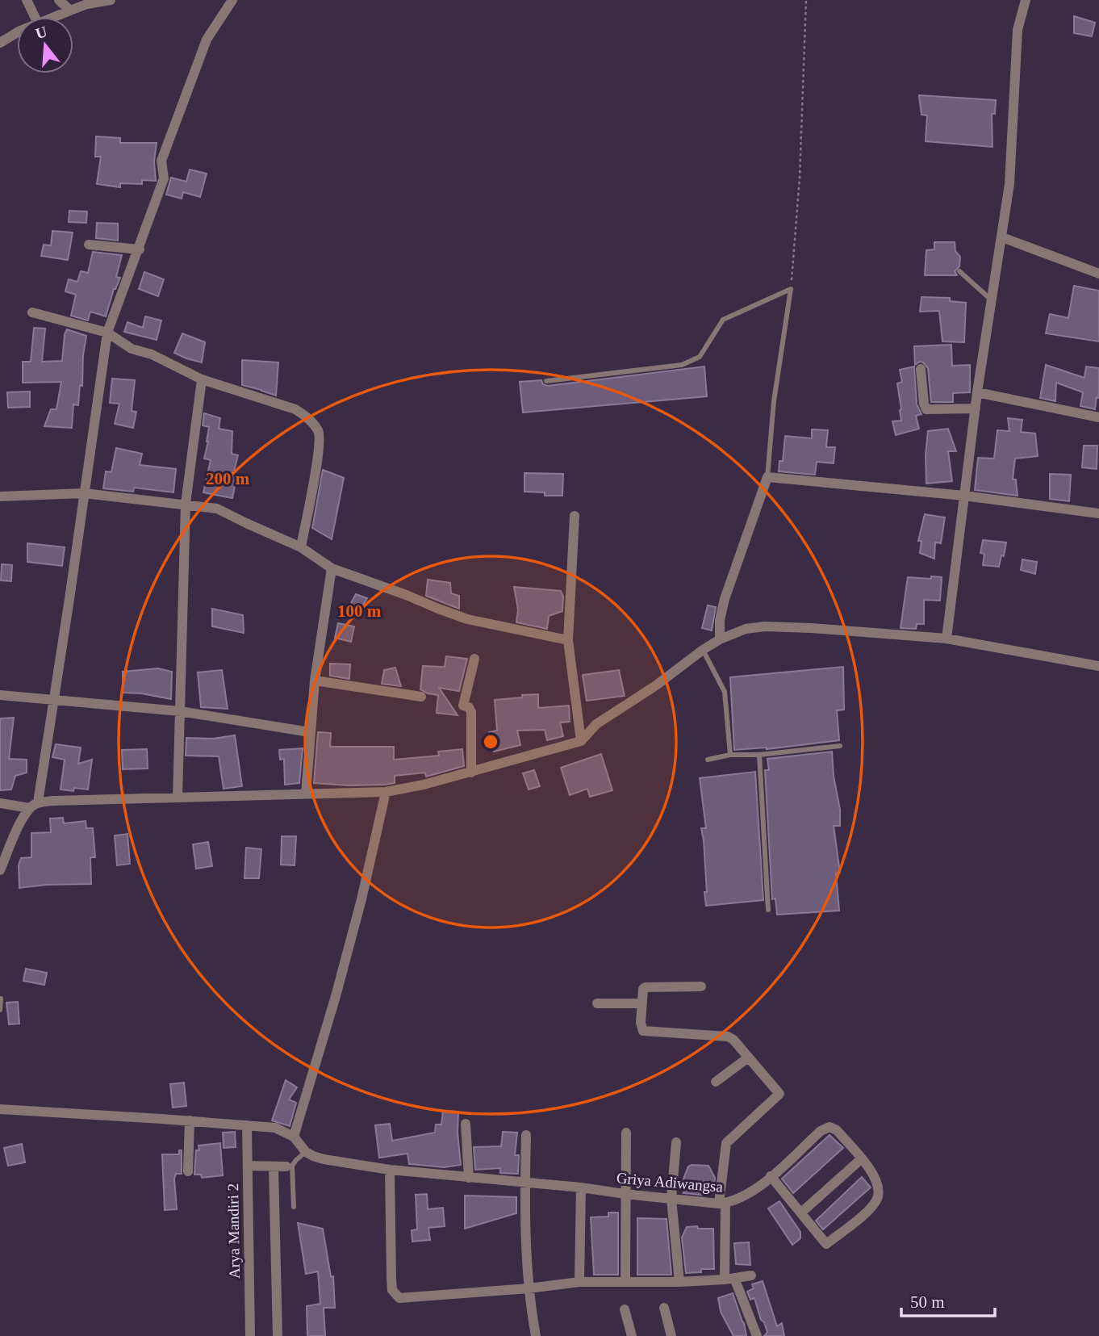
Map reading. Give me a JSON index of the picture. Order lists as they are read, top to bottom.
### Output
{
  "streets": {
    "street": ["Griya Adiwangsa", "Arya Mandiri 2"]
  },
  "scale_bar": "50 m",
  "north": "top",
  "rings": ["200 m", "100 m"]
}
